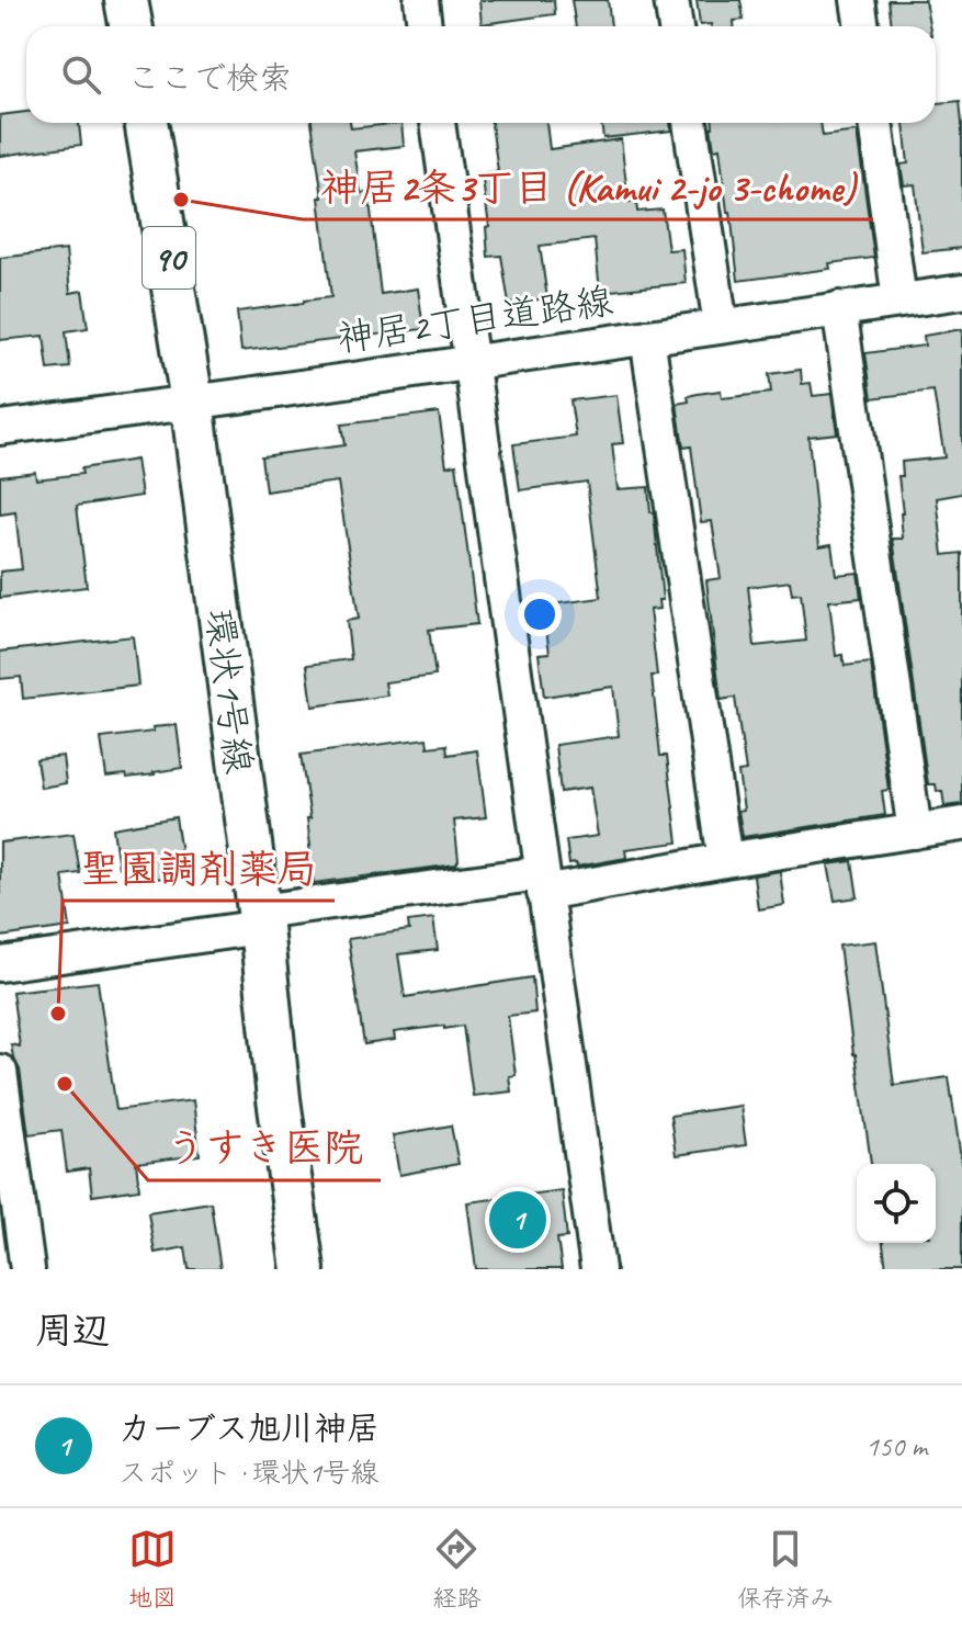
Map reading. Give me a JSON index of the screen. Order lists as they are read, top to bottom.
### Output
{
  "streets": {
    "main road": ["90", "環状1号線"],
    "street": ["神居2丁目道路線"]
  },
  "crossings": [
    ["神居2丁目道路線", "環状1号線"]
  ],
  "places": ["神居2条3丁目 (Kamui 2-jo 3-chome)", "聖園調剤薬局", "うすき医院"],
  "page": {
    "search": "ここで検索",
    "pins": "1",
    "heading": "周辺",
    "list": [
      {
        "mark": "1",
        "name": "カーブス旭川神居",
        "note": "スポット · 環状1号線",
        "value": "150 m"
      }
    ],
    "nav": ["地図", "経路", "保存済み"]
  }
}
